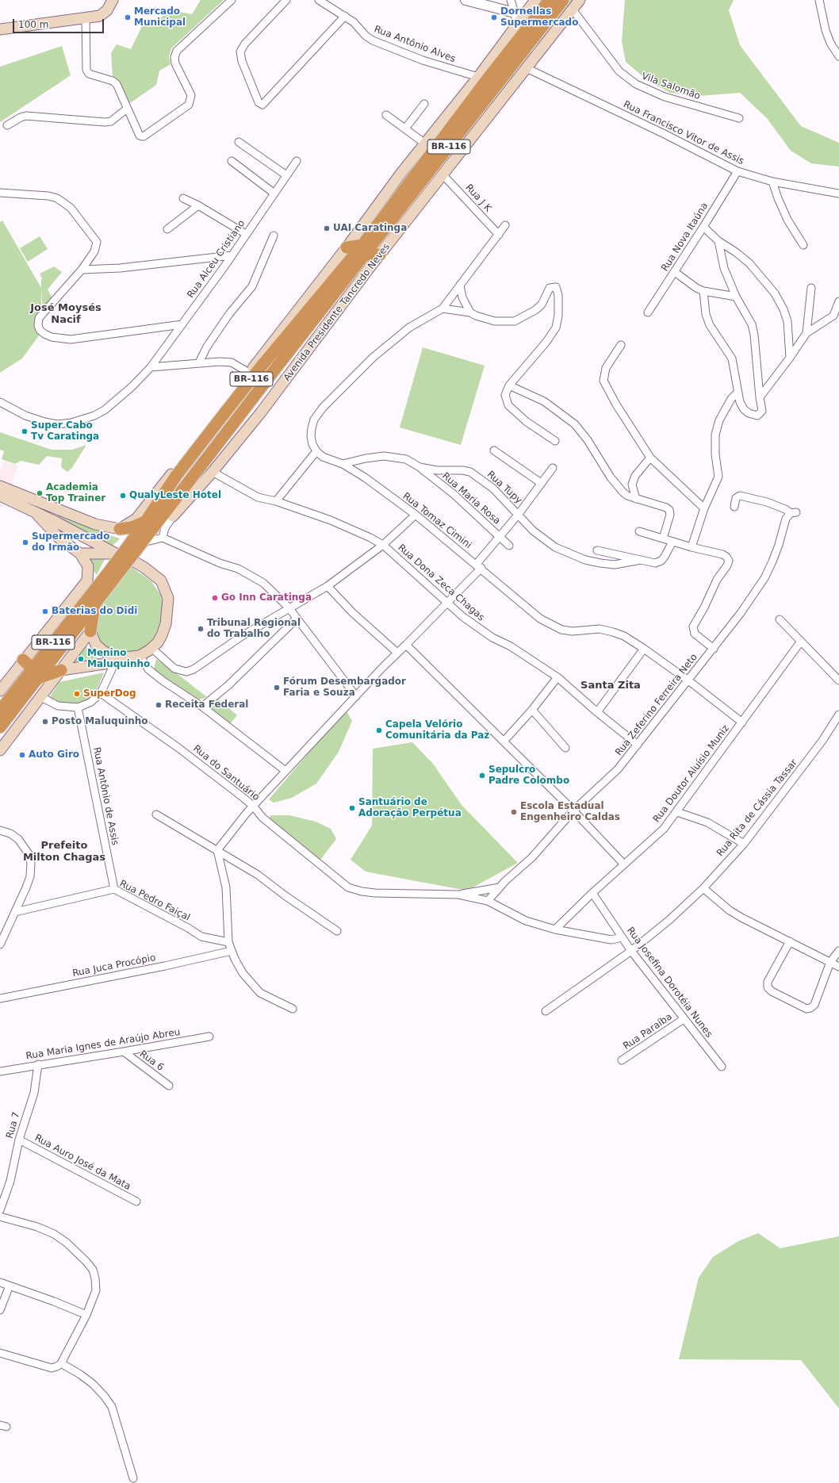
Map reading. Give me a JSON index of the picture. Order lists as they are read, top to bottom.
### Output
{
  "streets": {
    "highway": ["BR-116", "Avenida Presidente Tancredo Neves"],
    "street": [
      "Rua Antônio Alves",
      "Vila Salomão",
      "Rua Francisco Vitor de Assis",
      "Rua J K",
      "Rua Nova Itaúna",
      "Rua Alceu Cristiano",
      "Rua Tupy",
      "Rua Maria Rosa",
      "Rua Tomaz Cimini",
      "Rua Dona Zeca Chagas",
      "Rua Zeferino Ferreira Neto",
      "Rua do Santuário",
      "Rua Doutor Aluísio Muniz",
      "Rua Antônio de Assis",
      "Rua Rita de Cássia Tassar",
      "Rua Pedro Faiçal",
      "Rua Juca Procópio",
      "Rua Josefina Dorotéia Nunes",
      "Rua Paraíba",
      "Rua Maria Ignes de Araújo Abreu",
      "Rua 6",
      "Rua 7",
      "Rua Auro José da Mata"
    ]
  },
  "crossings": [
    ["Rua Antônio Alves", "Avenida Presidente Tancredo Neves"],
    ["Vila Salomão", "Avenida Presidente Tancredo Neves"],
    ["Rua Francisco Vitor de Assis", "Rua Nova Itaúna"],
    ["Rua Francisco Vitor de Assis", "Avenida Presidente Tancredo Neves"],
    ["Rua J K", "Avenida Presidente Tancredo Neves"],
    ["Avenida Presidente Tancredo Neves", "Rua Dona Zeca Chagas"],
    ["Rua Tupy", "Rua Maria Rosa"],
    ["Rua Tupy", "Rua Tomaz Cimini"],
    ["Rua Tomaz Cimini", "Rua Zeferino Ferreira Neto"],
    ["Rua Tomaz Cimini", "Rua Doutor Aluísio Muniz"],
    ["Rua Dona Zeca Chagas", "Rua Zeferino Ferreira Neto"],
    ["Rua Doutor Aluísio Muniz", "Rua Josefina Dorotéia Nunes"],
    ["Rua Antônio de Assis", "Rua Pedro Faiçal"],
    ["Rua Rita de Cássia Tassar", "Rua Josefina Dorotéia Nunes"],
    ["Rua Josefina Dorotéia Nunes", "Rua Paraíba"],
    ["Rua Maria Ignes de Araújo Abreu", "Rua 6"],
    ["Rua Maria Ignes de Araújo Abreu", "Rua 7"],
    ["Rua 7", "Rua Auro José da Mata"]
  ],
  "districts": ["José Moysés Nacif", "Santa Zita", "Prefeito Milton Chagas"],
  "places": [
    "Mercado Municipal",
    "Dornellas Supermercado",
    "UAI Caratinga",
    "Super Cabo Tv Caratinga",
    "Academia Top Trainer",
    "QualyLeste Hotel",
    "Supermercado do Irmão",
    "Go Inn Caratinga",
    "Baterias do Didi",
    "Tribunal Regional do Trabalho",
    "Menino Maluquinho",
    "Fórum Desembargador Faria e Souza",
    "SuperDog",
    "Receita Federal",
    "Posto Maluquinho",
    "Capela Velório Comunitária da Paz",
    "Auto Giro",
    "Sepulcro Padre Colombo",
    "Santuário de Adoração Perpétua",
    "Escola Estadual Engenheiro Caldas"
  ],
  "scale_bar": "100 m"
}
